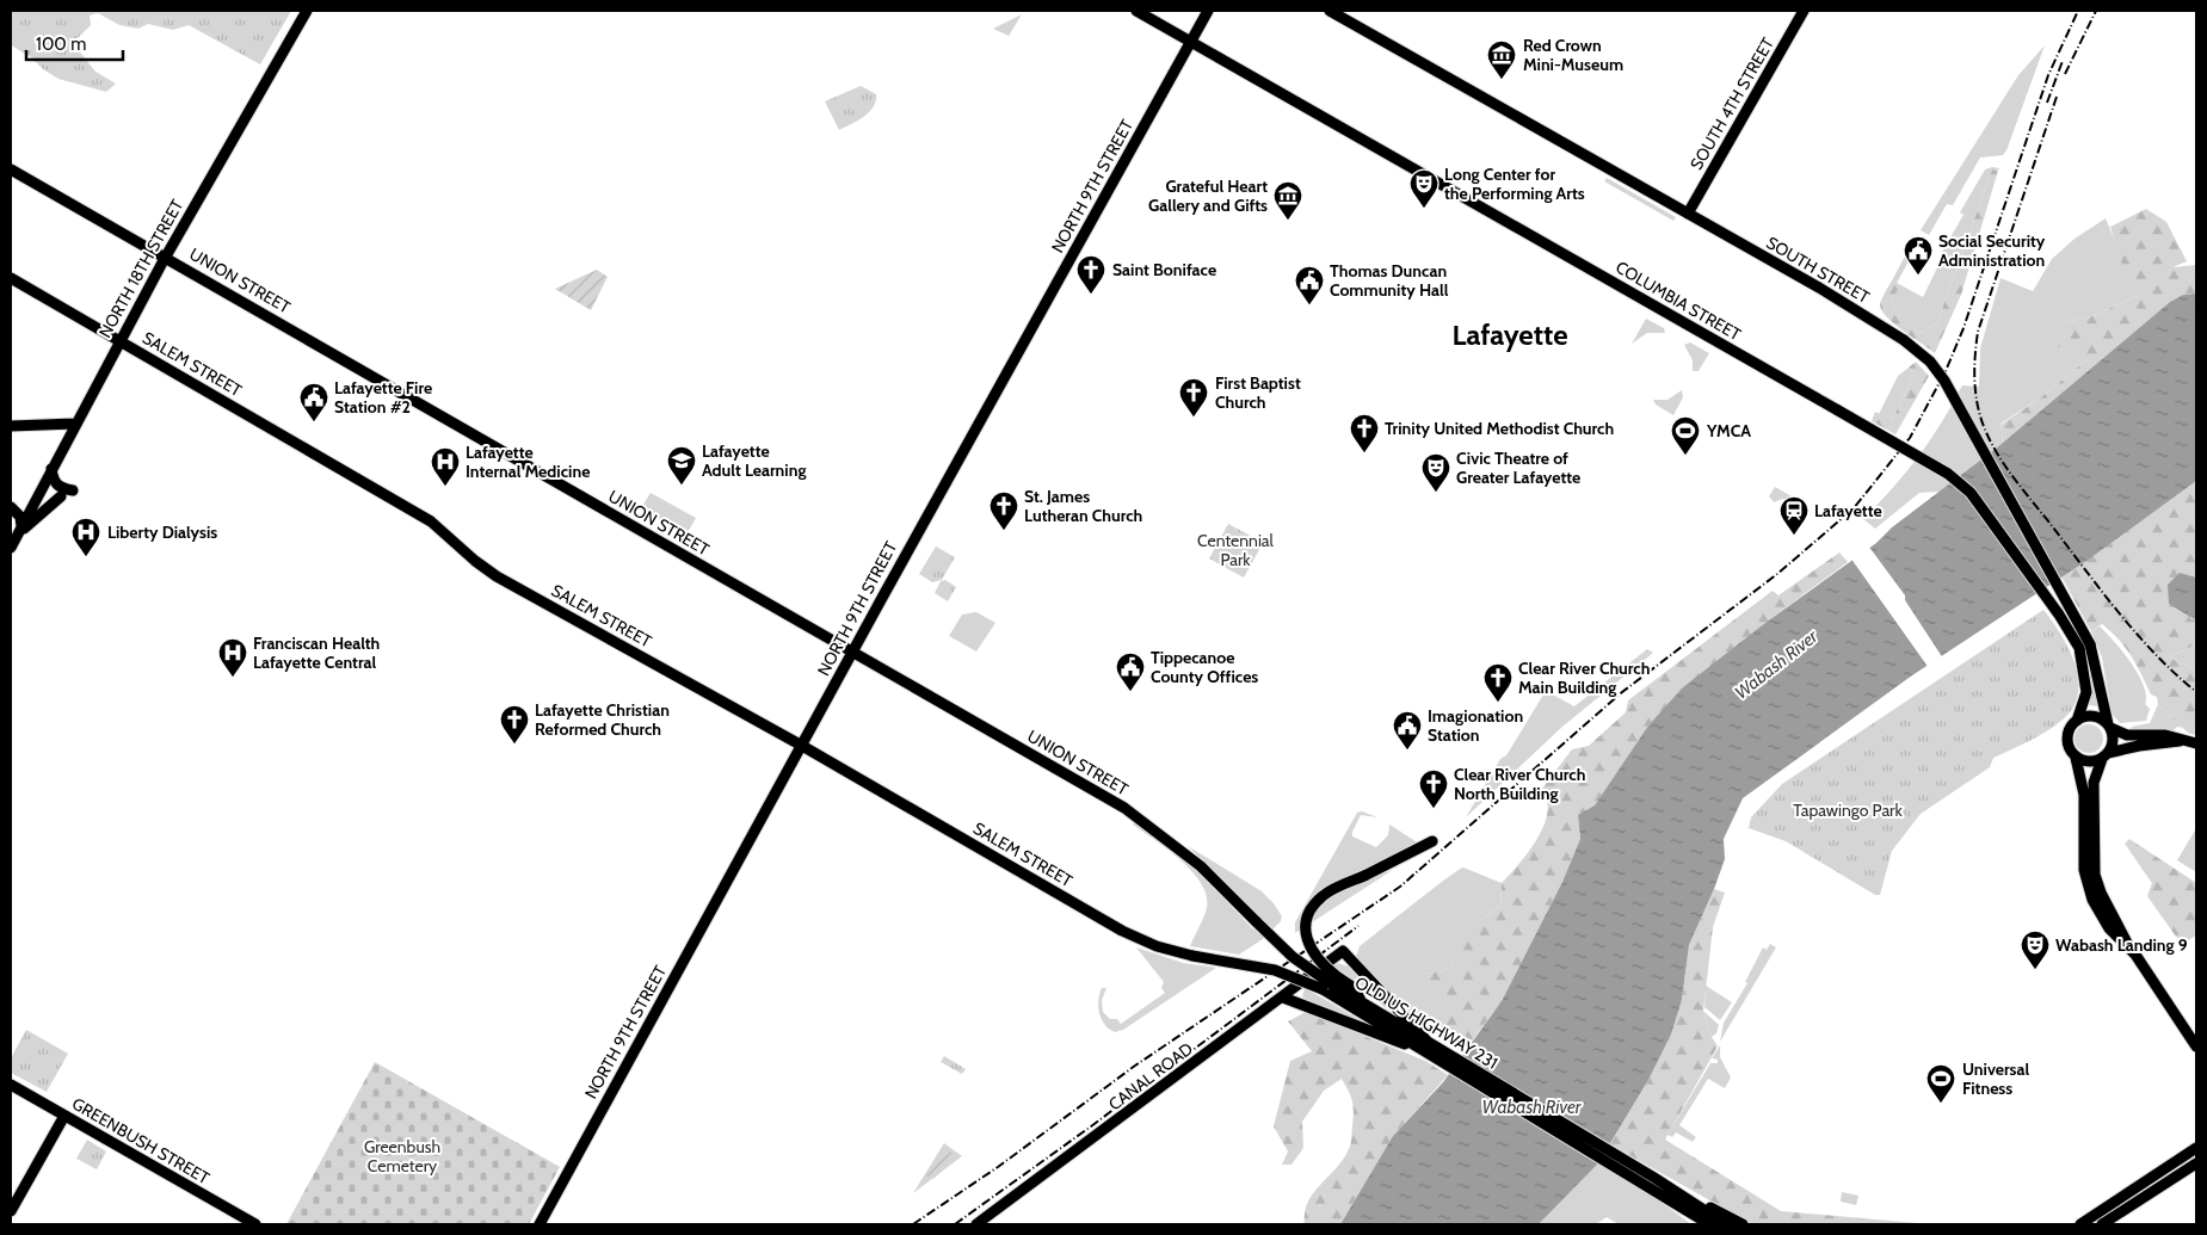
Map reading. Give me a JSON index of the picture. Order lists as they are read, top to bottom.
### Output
{
  "streets": {
    "main road": [
      "SOUTH 4TH STREET",
      "NORTH 9TH STREET",
      "NORTH 18TH STREET",
      "SOUTH STREET",
      "UNION STREET",
      "COLUMBIA STREET",
      "SALEM STREET",
      "OLD US HIGHWAY 231",
      "CANAL ROAD",
      "GREENBUSH STREET"
    ]
  },
  "crossings": [
    ["SOUTH 4TH STREET", "SOUTH STREET"],
    ["NORTH 9TH STREET", "UNION STREET"],
    ["NORTH 9TH STREET", "COLUMBIA STREET"],
    ["NORTH 9TH STREET", "SALEM STREET"],
    ["NORTH 18TH STREET", "UNION STREET"],
    ["NORTH 18TH STREET", "SALEM STREET"],
    ["SOUTH STREET", "COLUMBIA STREET"],
    ["UNION STREET", "OLD US HIGHWAY 231"],
    ["SALEM STREET", "OLD US HIGHWAY 231"],
    ["OLD US HIGHWAY 231", "CANAL ROAD"]
  ],
  "districts": ["Lafayette"],
  "water": ["Wabash River"],
  "parks": ["Centennial Park", "Tapawingo Park", "Greenbush Cemetery"],
  "places": {
    "museum": ["Red Crown Mini-Museum", "Grateful Heart Gallery and Gifts"],
    "theatre": ["Long Center for the Performing Arts", "Civic Theatre of Greater Lafayette", "Wabash Landing 9"],
    "public building": [
      "Social Security Administration",
      "Thomas Duncan Community Hall",
      "Lafayette Fire Station #2",
      "Tippecanoe County Offices",
      "Imagionation Station"
    ],
    "church": [
      "Saint Boniface",
      "First Baptist Church",
      "Trinity United Methodist Church",
      "St. James Lutheran Church",
      "Clear River Church Main Building",
      "Lafayette Christian Reformed Church",
      "Clear River Church North Building"
    ],
    "sports": ["YMCA", "Universal Fitness"],
    "school or university": ["Lafayette Adult Learning"],
    "hospital": ["Lafayette Internal Medicine", "Liberty Dialysis", "Franciscan Health Lafayette Central"],
    "station": ["Lafayette"]
  },
  "scale_bar": "100 m"
}
